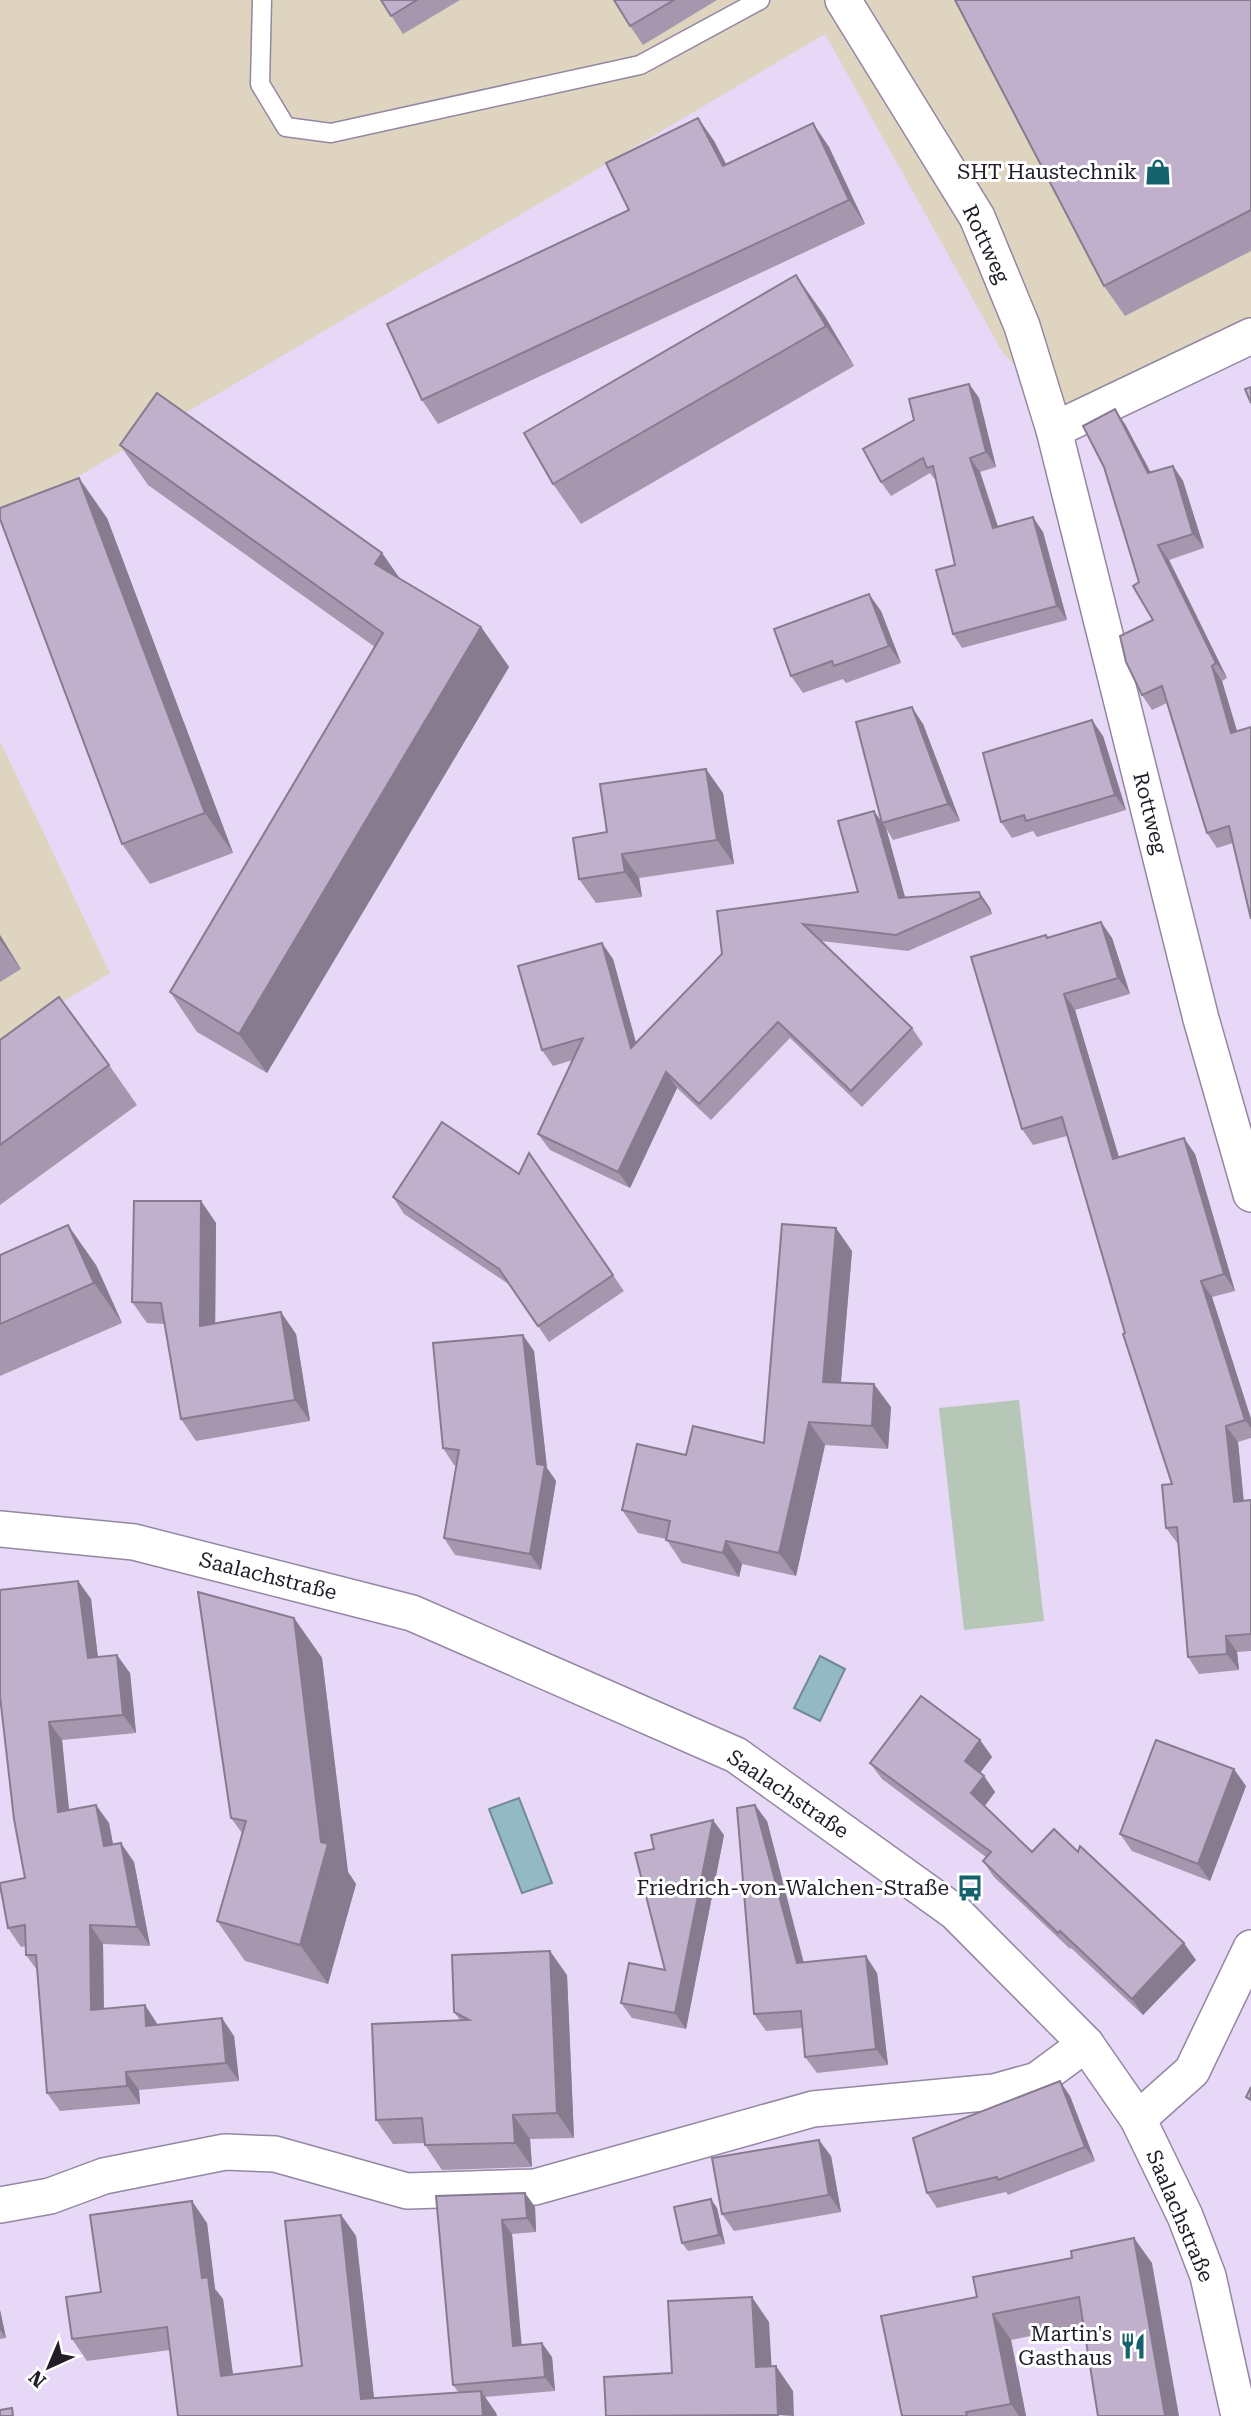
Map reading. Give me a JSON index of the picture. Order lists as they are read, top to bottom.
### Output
{
  "streets": {
    "street": ["Rottweg", "Saalachstraße"]
  },
  "places": {
    "shop": ["SHT Haustechnik"],
    "bus stop": ["Friedrich-von-Walchen-Straße"],
    "restaurant": ["Martin's Gasthaus"]
  },
  "north": "bottom left"
}
